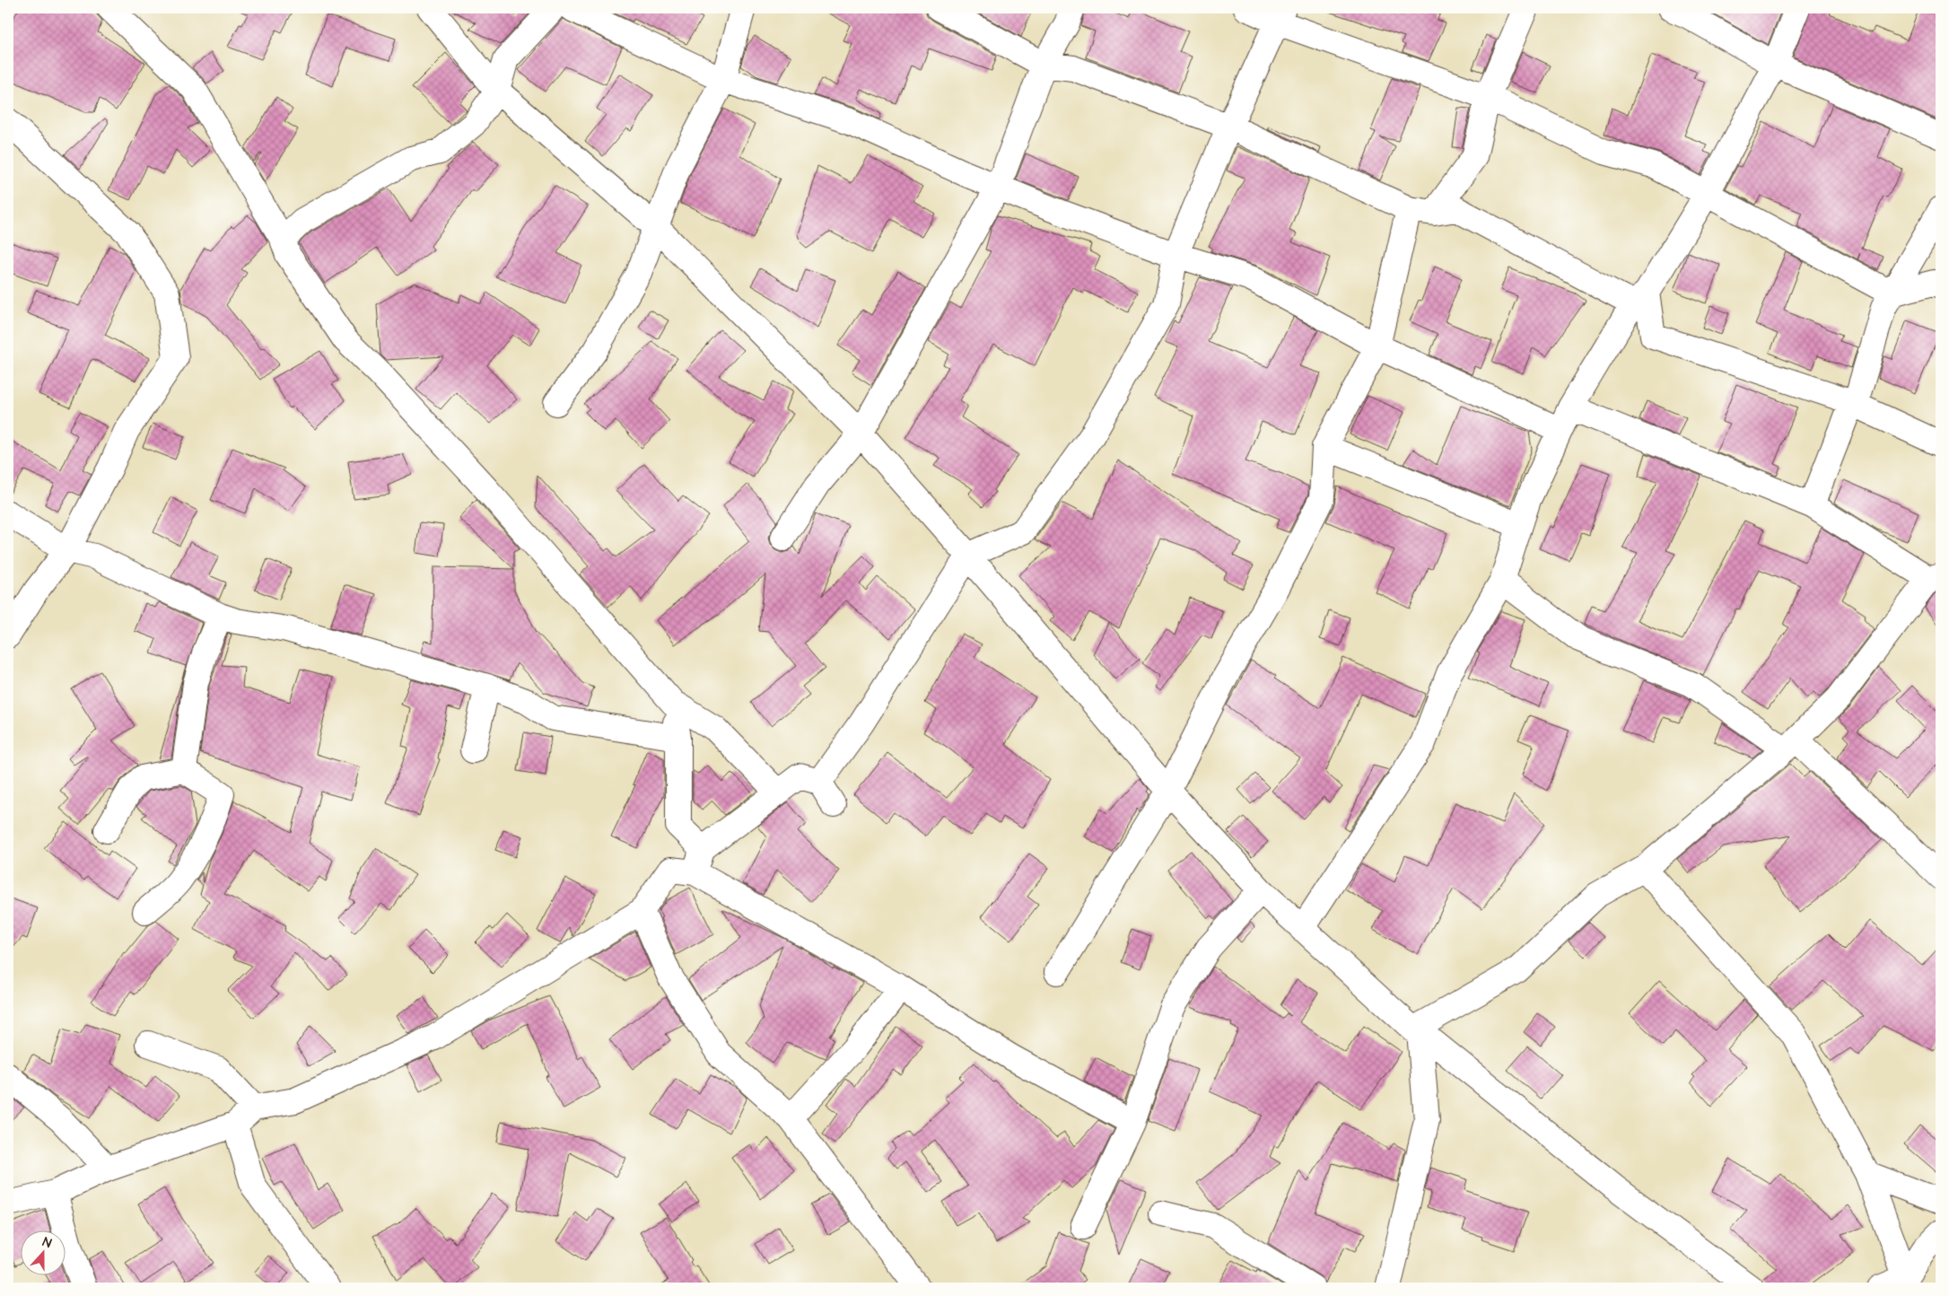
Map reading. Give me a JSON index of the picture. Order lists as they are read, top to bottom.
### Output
{
  "north": "top"
}
